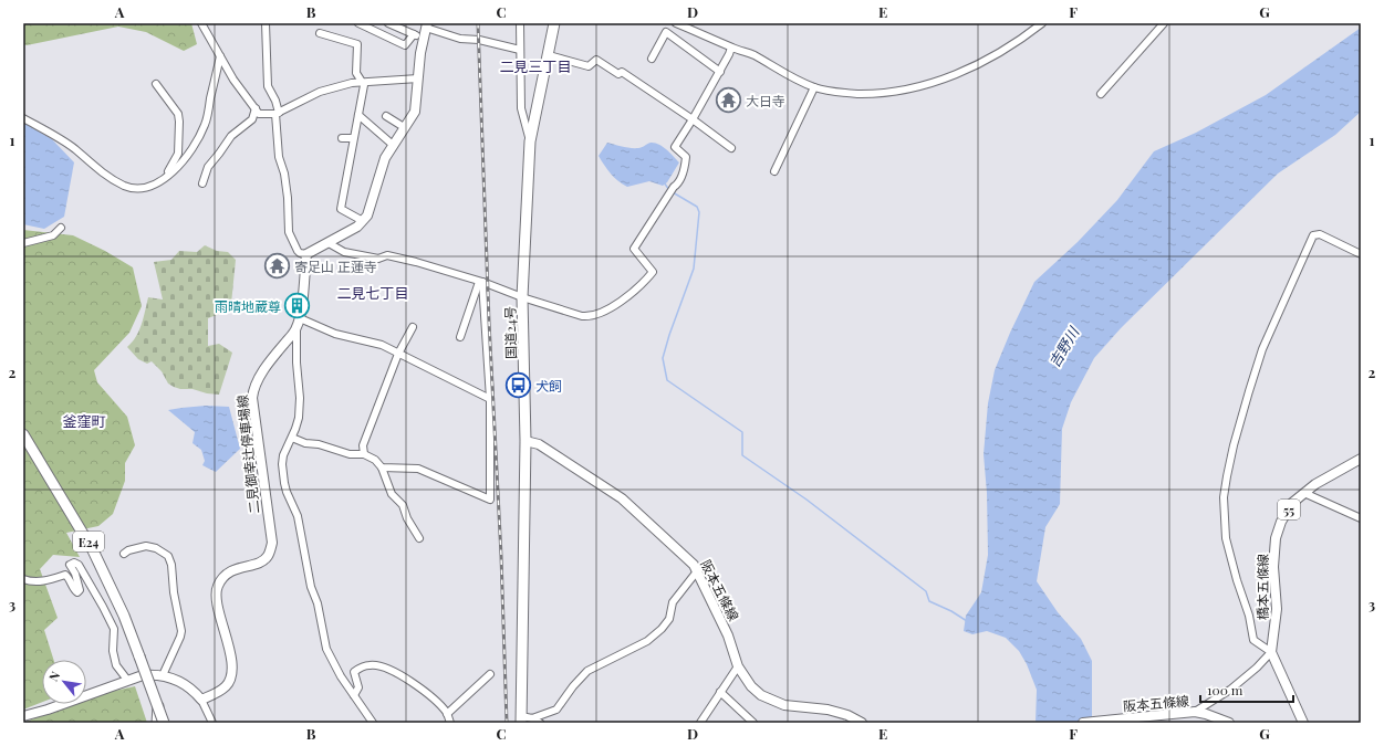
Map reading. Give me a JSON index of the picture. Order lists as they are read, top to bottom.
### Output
{
  "streets": {
    "highway": ["国道24号", "E24"],
    "main road": [
      "二見御幸辻停車場線",
      "55",
      "橋本五條線",
      "阪本五條線"
    ]
  },
  "crossings": [
    ["国道24号", "阪本五條線"]
  ],
  "districts": ["二見三丁目", "二見七丁目", "釜窪町"],
  "water": ["吉野川"],
  "places": {
    "temple": ["大日寺", "寄足山 正蓮寺"],
    "building": ["雨晴地蔵尊"],
    "bus stop": ["犬飼"]
  },
  "scale_bar": "100 m",
  "north": "top left",
  "grid": {
    "columns": [
      "A",
      "B",
      "C",
      "D",
      "E",
      "F",
      "G"
    ],
    "rows": ["1", "2", "3"]
  }
}
